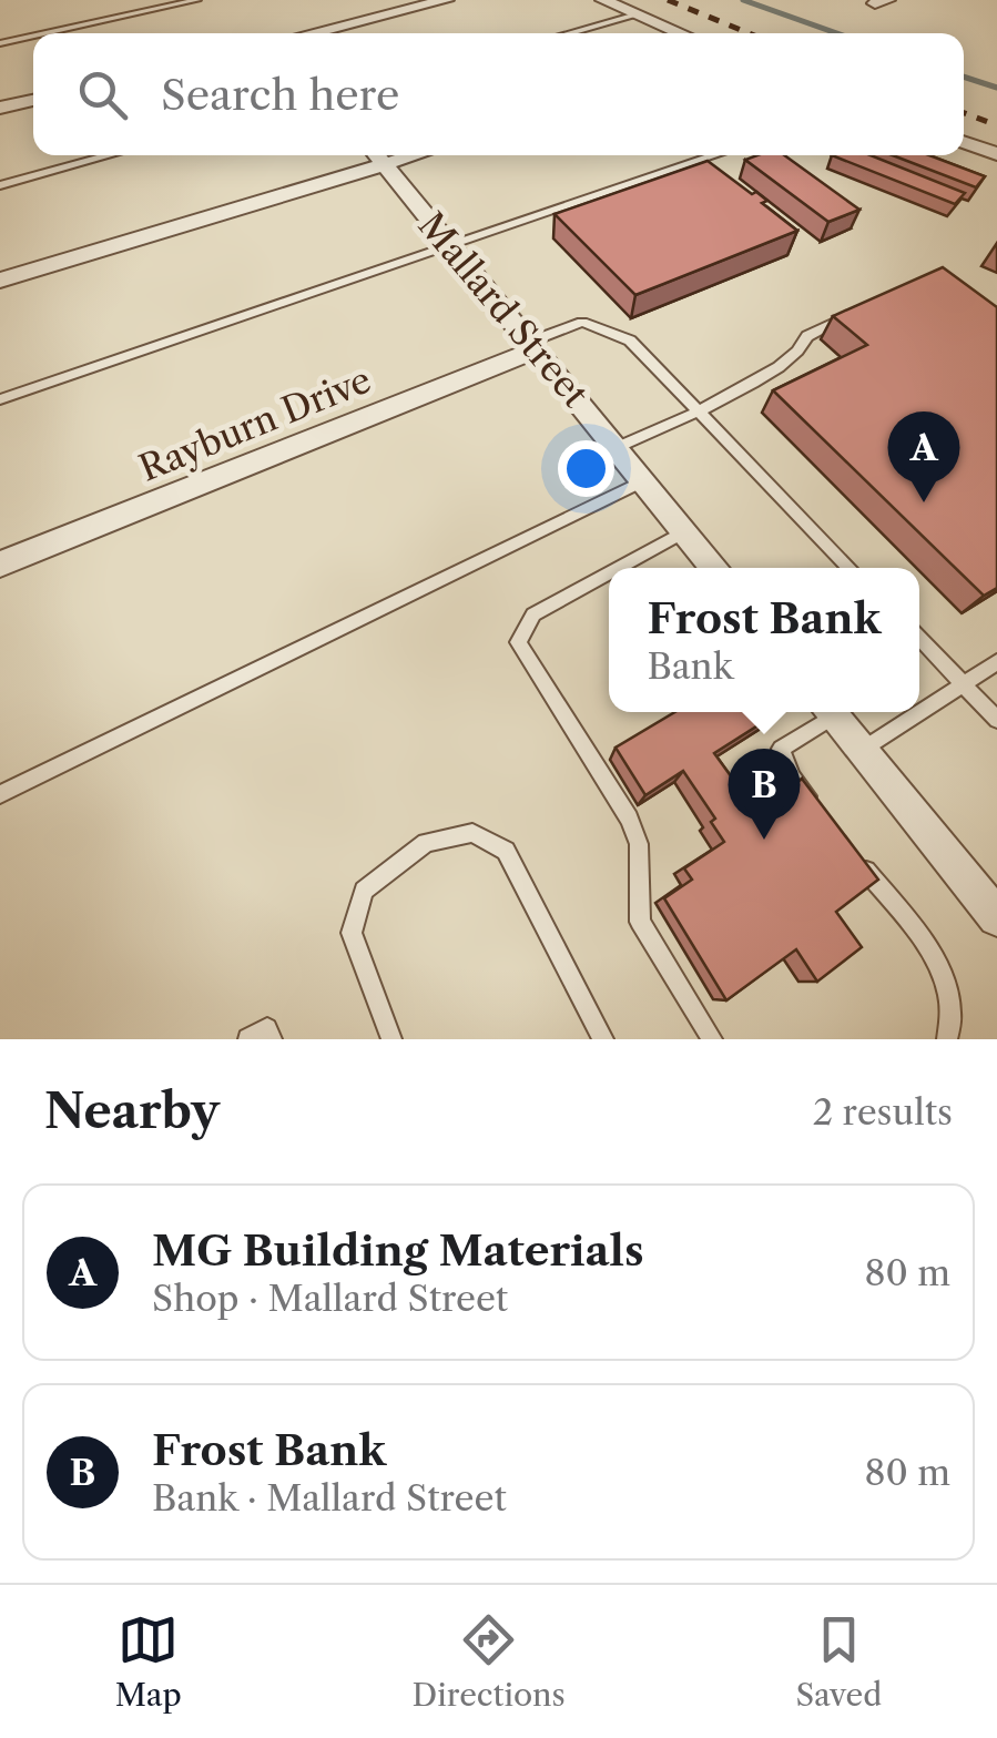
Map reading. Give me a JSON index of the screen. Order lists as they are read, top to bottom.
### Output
{
  "streets": {
    "street": ["Mallard Street", "Rayburn Drive"]
  },
  "crossings": [
    ["Mallard Street", "Rayburn Drive"]
  ],
  "page": {
    "search": "Search here",
    "pins": ["A", "B"],
    "popup": ["Frost Bank", "Bank"],
    "heading": ["Nearby", "2 results"],
    "list": [
      {
        "mark": "A",
        "name": "MG Building Materials",
        "note": "Shop · Mallard Street",
        "value": "80 m"
      },
      {
        "mark": "B",
        "name": "Frost Bank",
        "note": "Bank · Mallard Street",
        "value": "80 m"
      }
    ],
    "nav": ["Map", "Directions", "Saved"]
  }
}
